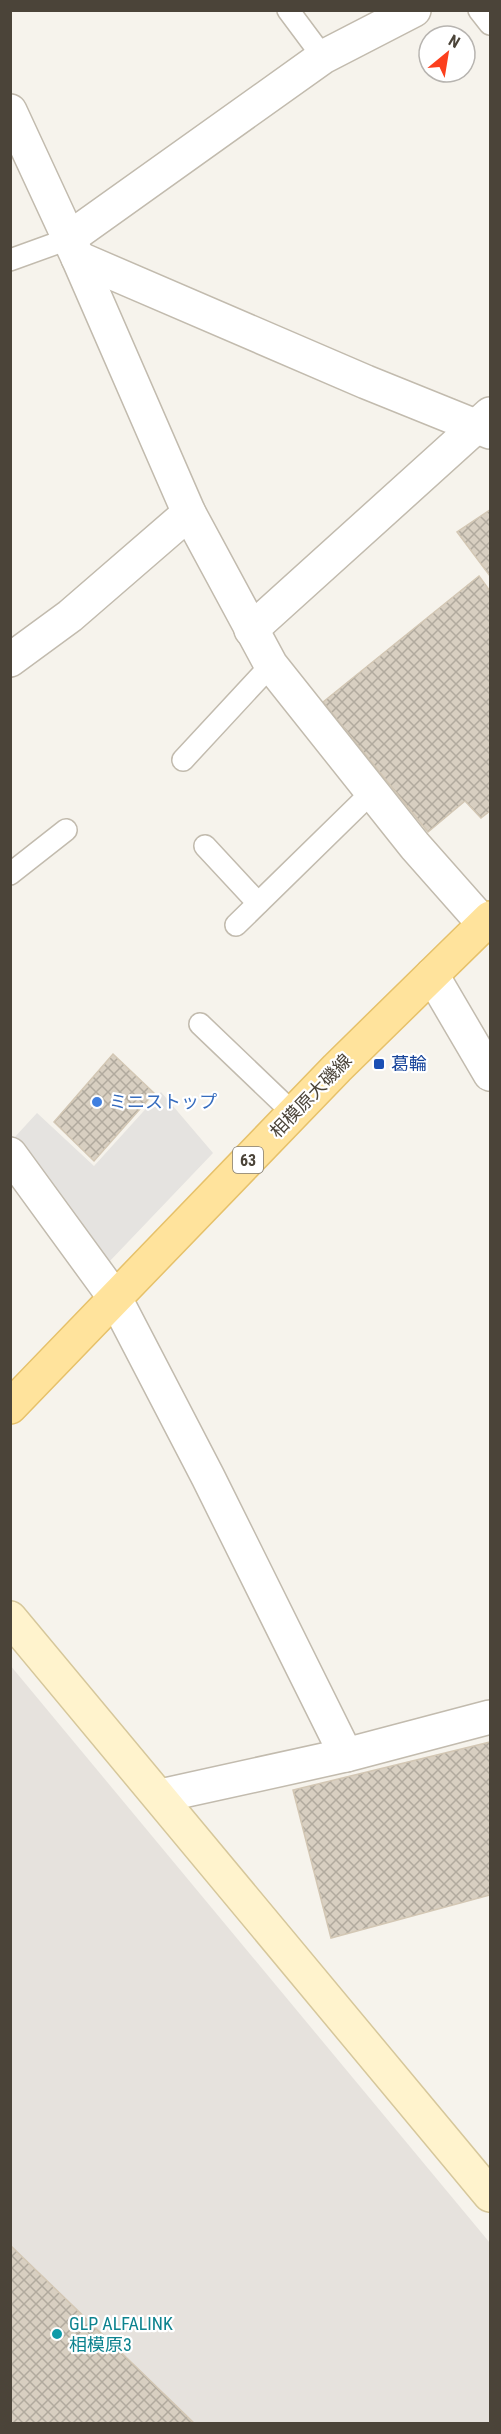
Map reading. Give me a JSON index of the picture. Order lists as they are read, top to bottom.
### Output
{
  "streets": {
    "main road": ["相模原大磯線", "63"]
  },
  "places": {
    "transit": ["葛輪"],
    "other": ["ミニストップ", "GLP ALFALINK 相模原3"]
  },
  "north": "top right"
}
